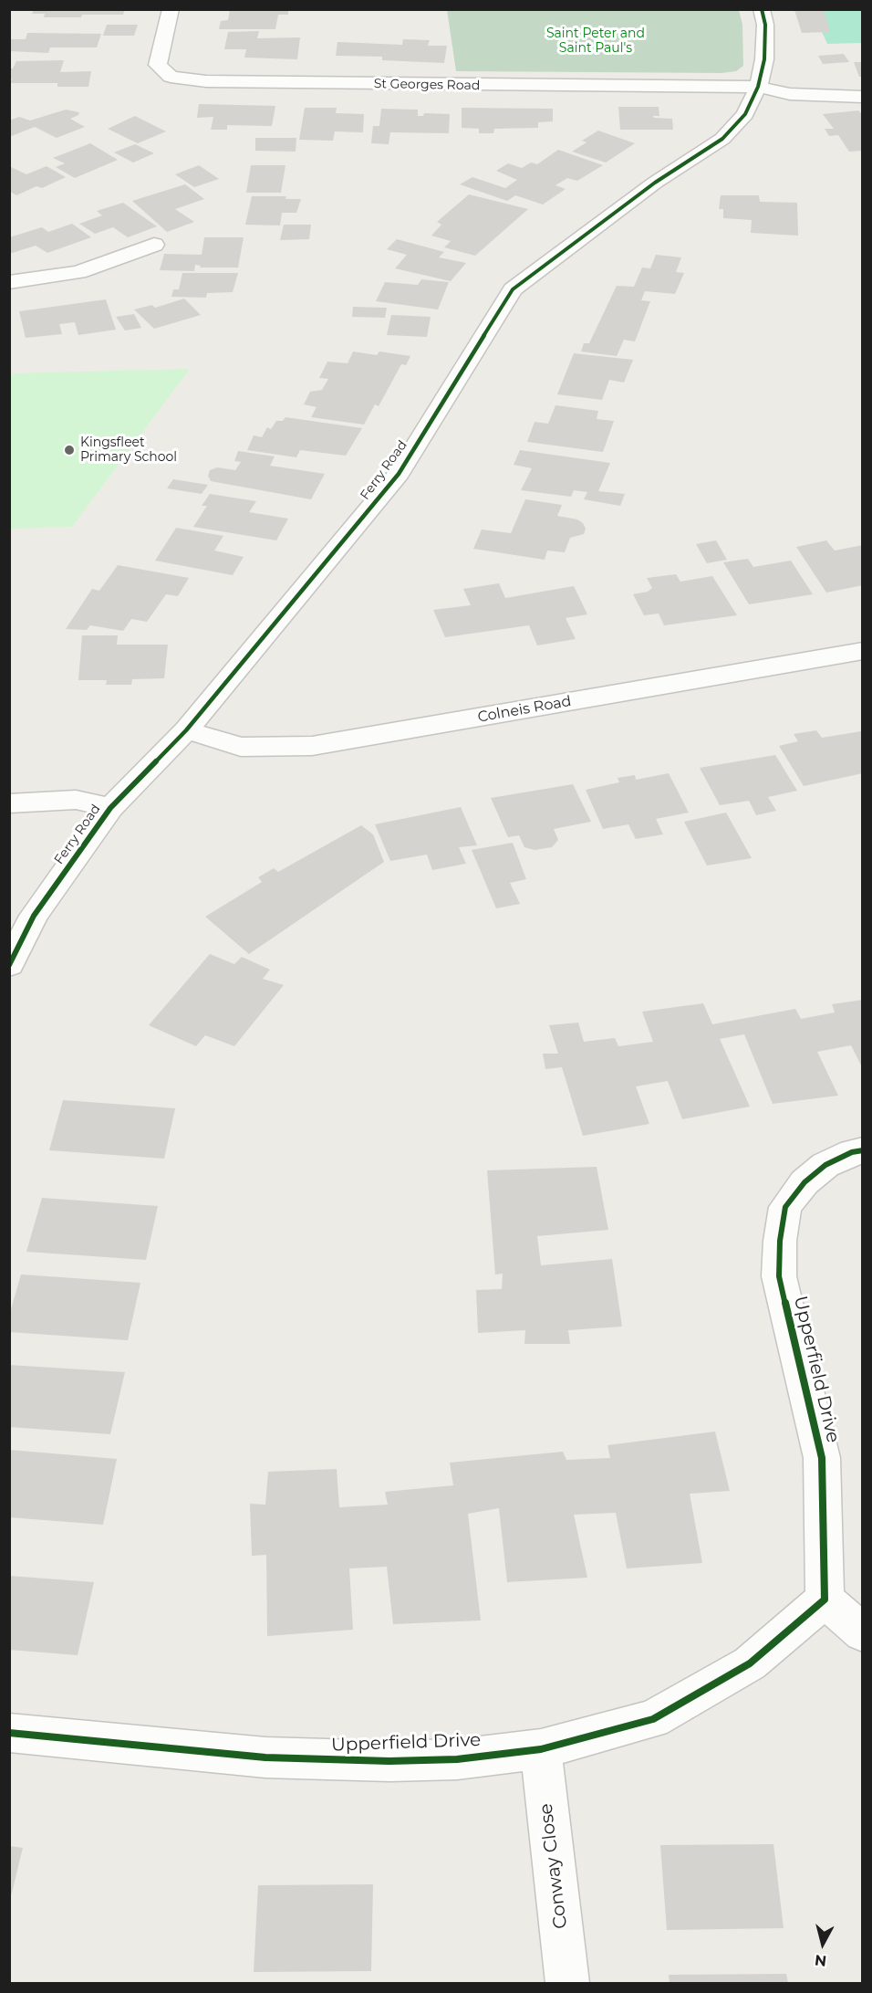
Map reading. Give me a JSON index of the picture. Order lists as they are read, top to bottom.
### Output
{
  "streets": {
    "street": [
      "St Georges Road",
      "Ferry Road",
      "Colneis Road",
      "Upperfield Drive",
      "Conway Close"
    ]
  },
  "crossings": [
    ["St Georges Road", "Ferry Road"],
    ["Ferry Road", "Colneis Road"],
    ["Upperfield Drive", "Conway Close"]
  ],
  "parks": ["Saint Peter and Saint Paul's"],
  "places": ["Kingsfleet Primary School"],
  "north": "bottom"
}
